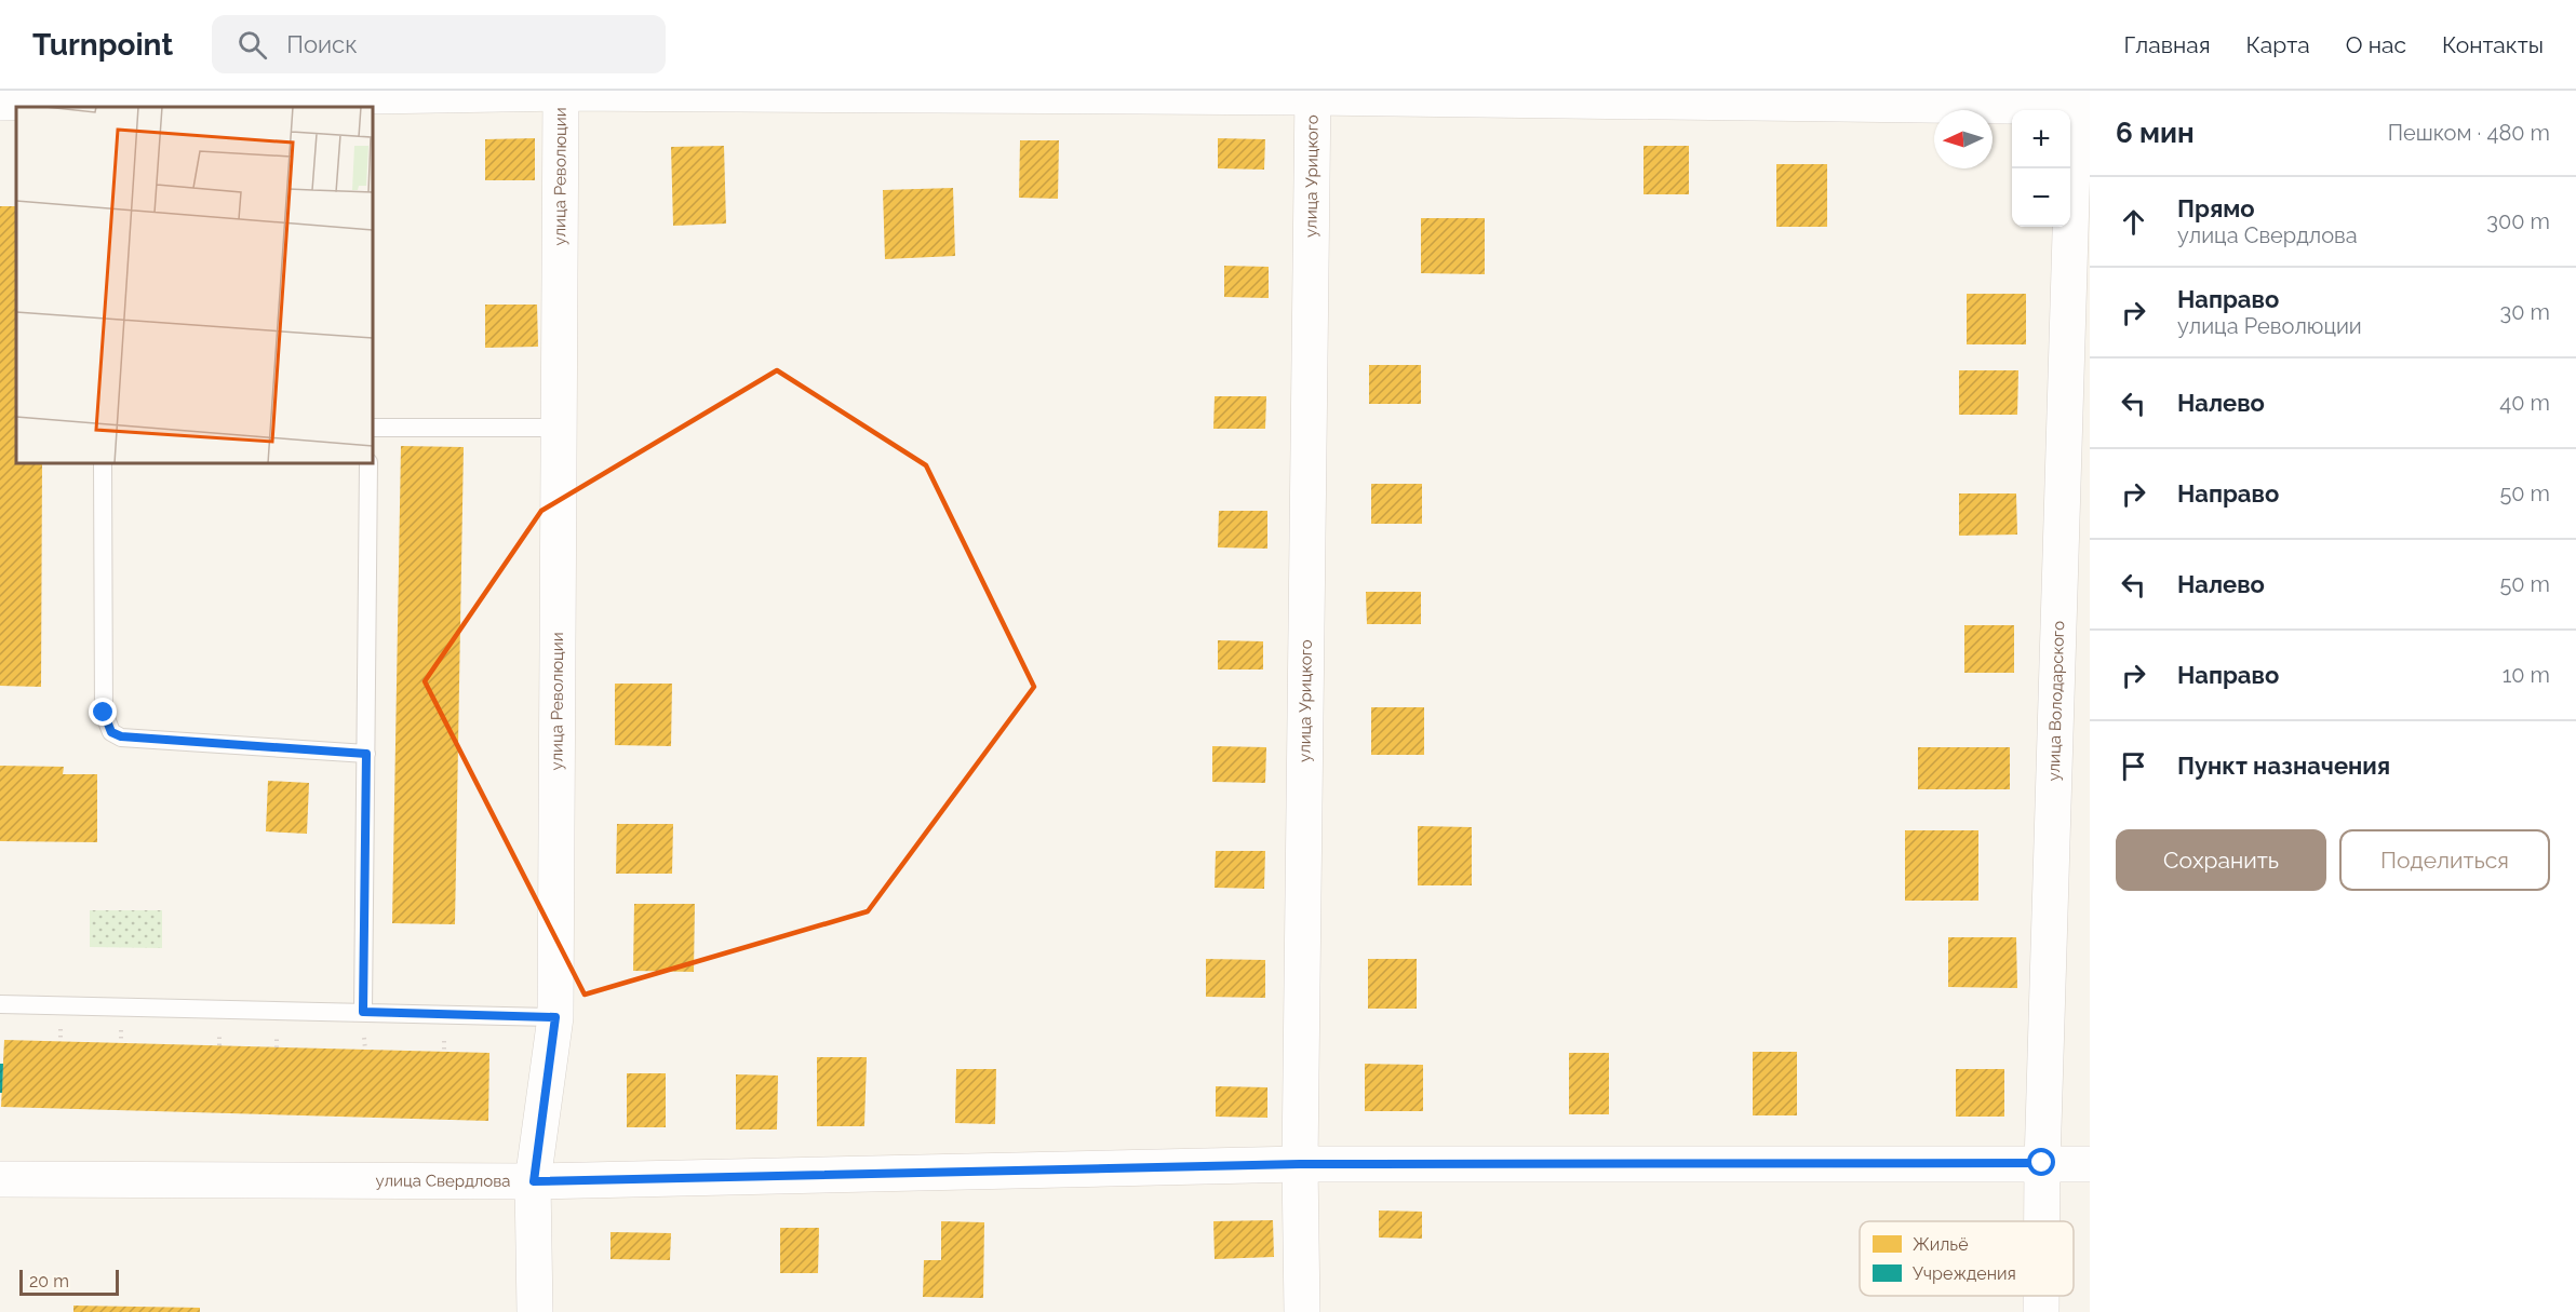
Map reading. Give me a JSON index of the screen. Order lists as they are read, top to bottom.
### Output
{
  "streets": {
    "street": [
      "улица Революции",
      "улица Урицкого",
      "улица Володарского",
      "улица Свердлова"
    ]
  },
  "crossings": [
    ["улица Революции", "улица Свердлова"],
    ["улица Урицкого", "улица Свердлова"],
    ["улица Володарского", "улица Свердлова"]
  ],
  "legend": ["Жильё", "Учреждения"],
  "scale_bar": "20 m",
  "north": "left",
  "page": {
    "header": "Turnpoint",
    "search": "Поиск",
    "nav": [
      "Главная",
      "Карта",
      "О нас",
      "Контакты"
    ],
    "heading": ["6 мин", "Пешком · 480 m"],
    "map_buttons": ["+", "−"],
    "list": [
      ["Прямо", "улица Свердлова", "300 m"],
      ["Направо", "улица Революции", "30 m"],
      ["Налево", "40 m"],
      ["Направо", "50 m"],
      ["Налево", "50 m"],
      ["Направо", "10 m"],
      "Пункт назначения"
    ],
    "buttons": ["Сохранить", "Поделиться"],
    "scale": "20 m"
  }
}
